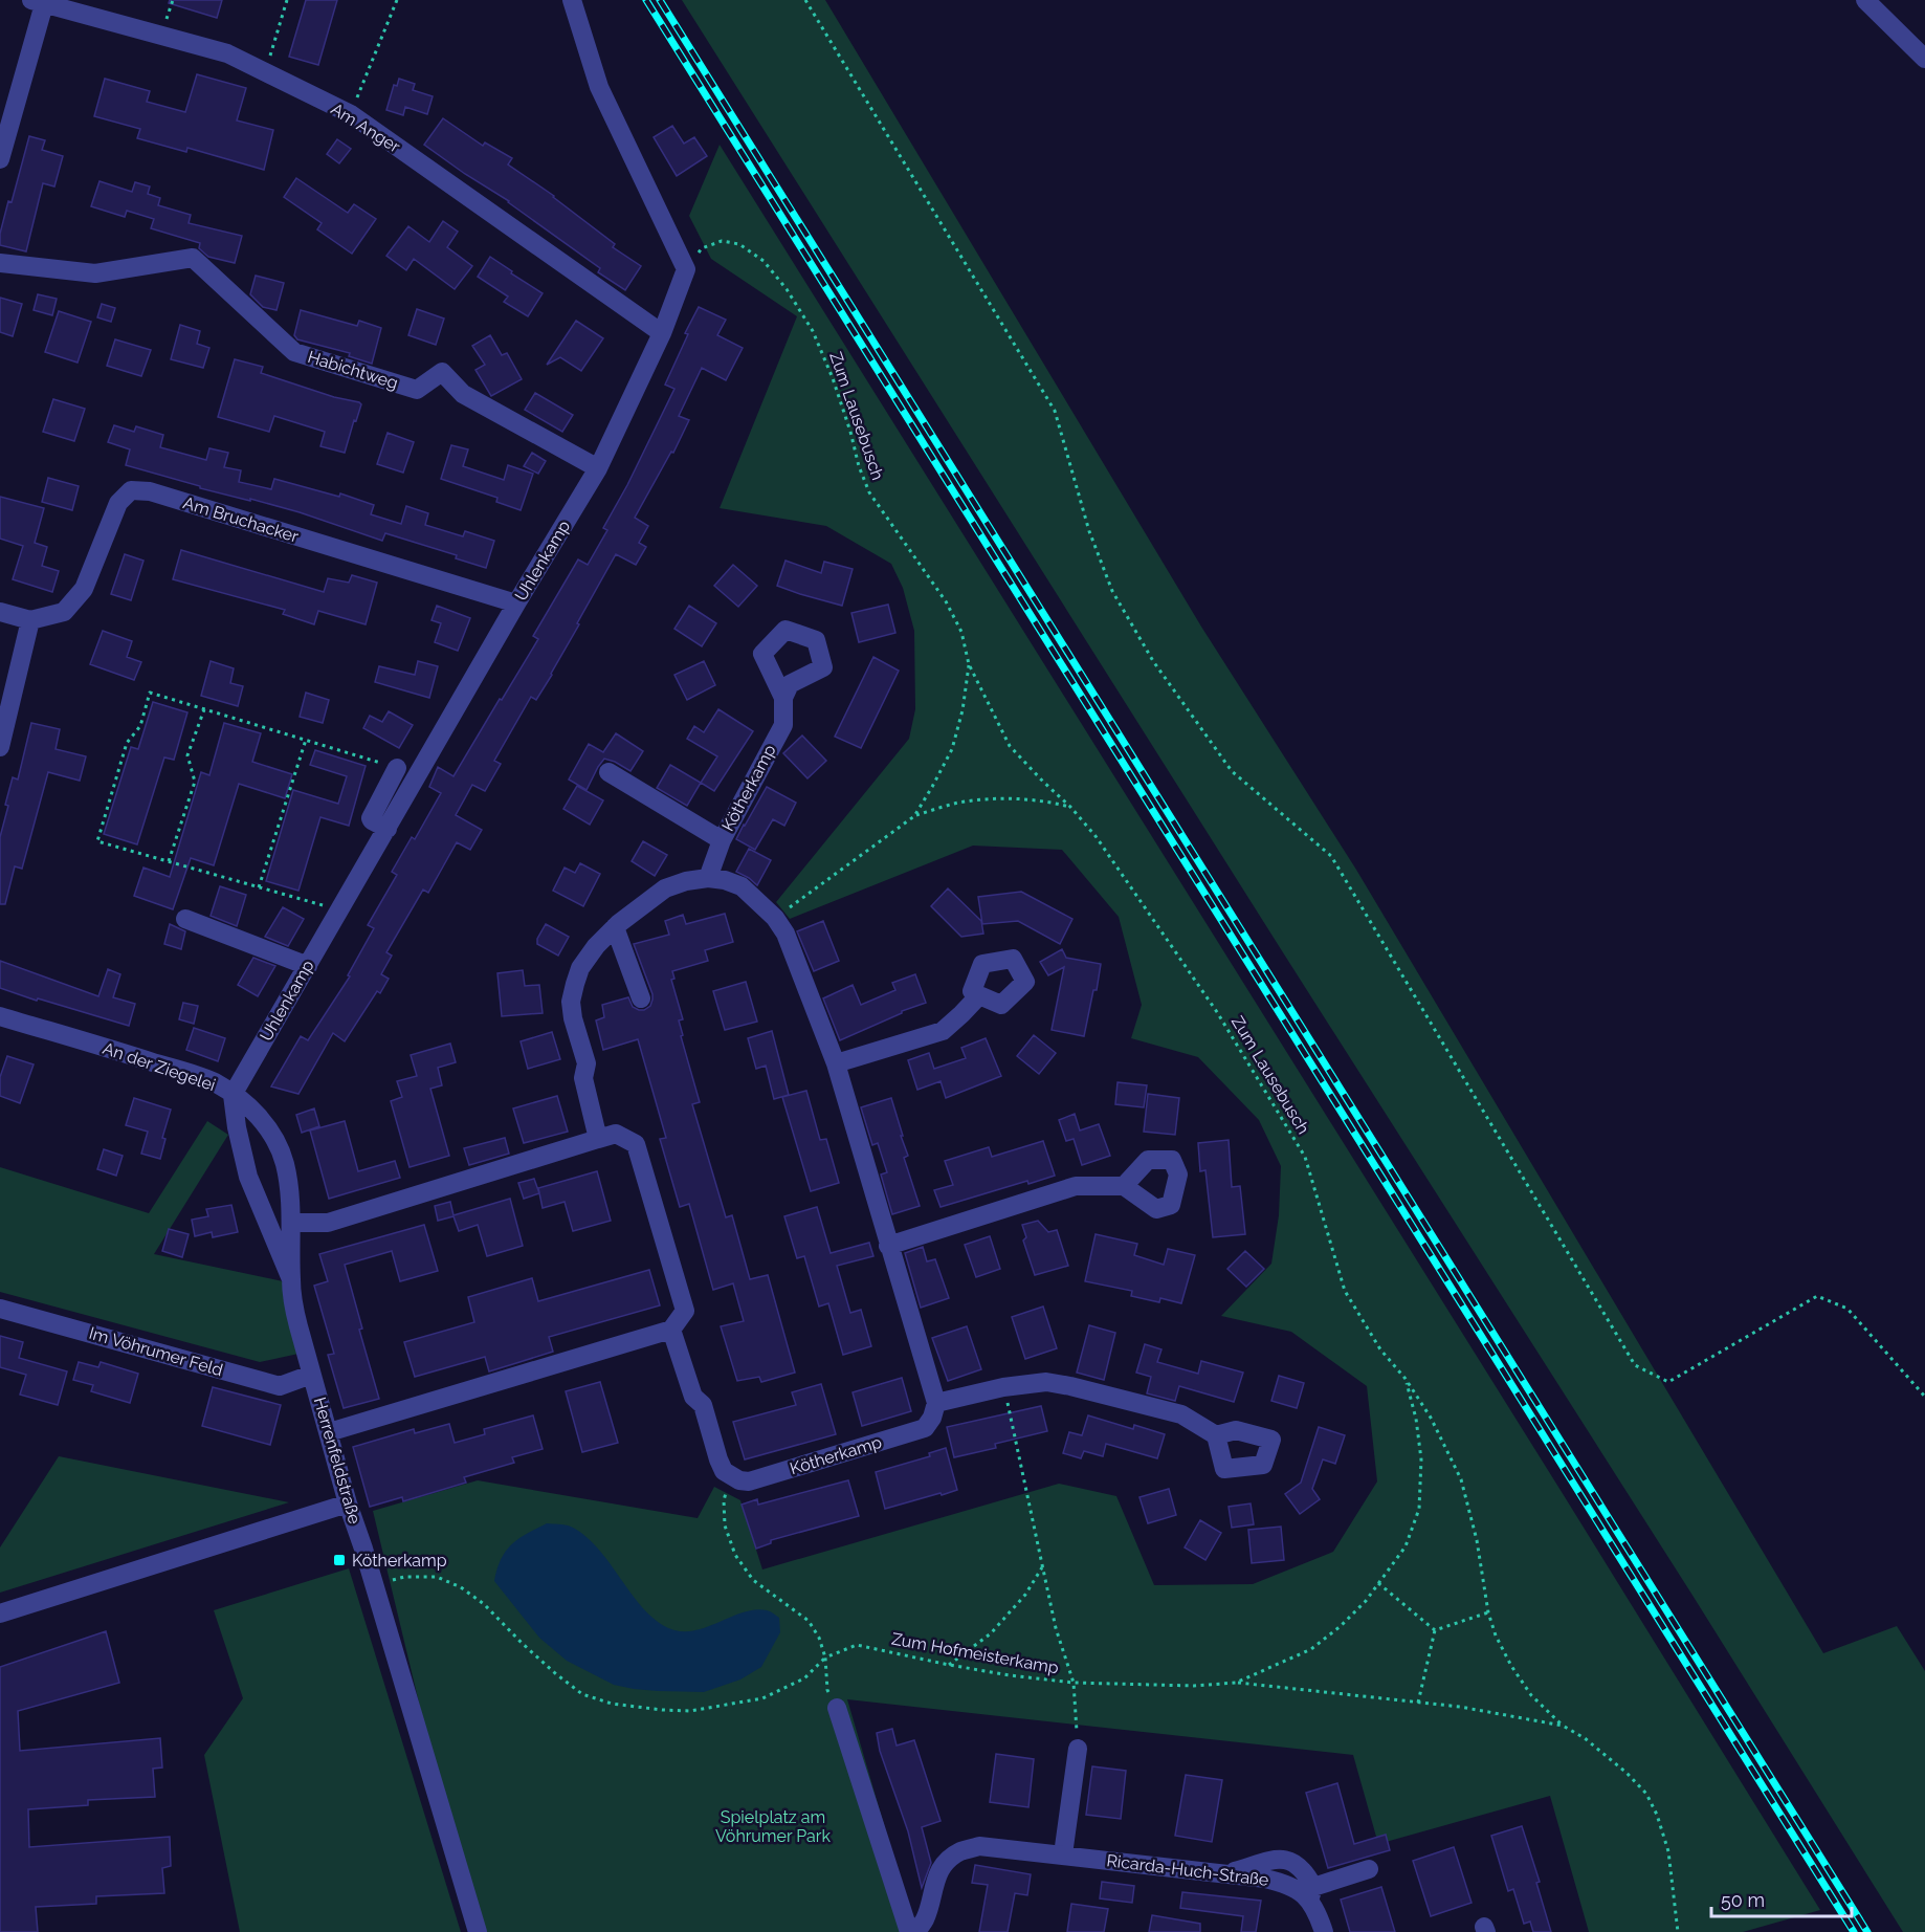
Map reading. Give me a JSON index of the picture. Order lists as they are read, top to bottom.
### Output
{
  "streets": {
    "street": [
      "Am Anger",
      "Habichtweg",
      "Am Bruchacker",
      "Uhlenkamp",
      "Kötherkamp",
      "An der Ziegelei",
      "Im Vöhrumer Feld",
      "Herrenfeldstraße",
      "Ricarda-Huch-Straße"
    ],
    "path": ["Zum Lausebusch", "Zum Hofmeisterkamp"]
  },
  "crossings": [
    ["Am Anger", "Uhlenkamp"],
    ["Habichtweg", "Uhlenkamp"],
    ["Zum Lausebusch", "Uhlenkamp"],
    ["Zum Lausebusch", "Zum Hofmeisterkamp"],
    ["Am Bruchacker", "Uhlenkamp"],
    ["Uhlenkamp", "An der Ziegelei"],
    ["An der Ziegelei", "Herrenfeldstraße"],
    ["Im Vöhrumer Feld", "Herrenfeldstraße"]
  ],
  "parks": ["Spielplatz am Vöhrumer Park"],
  "places": {
    "transit": ["Kötherkamp"]
  },
  "scale_bar": "50 m"
}
